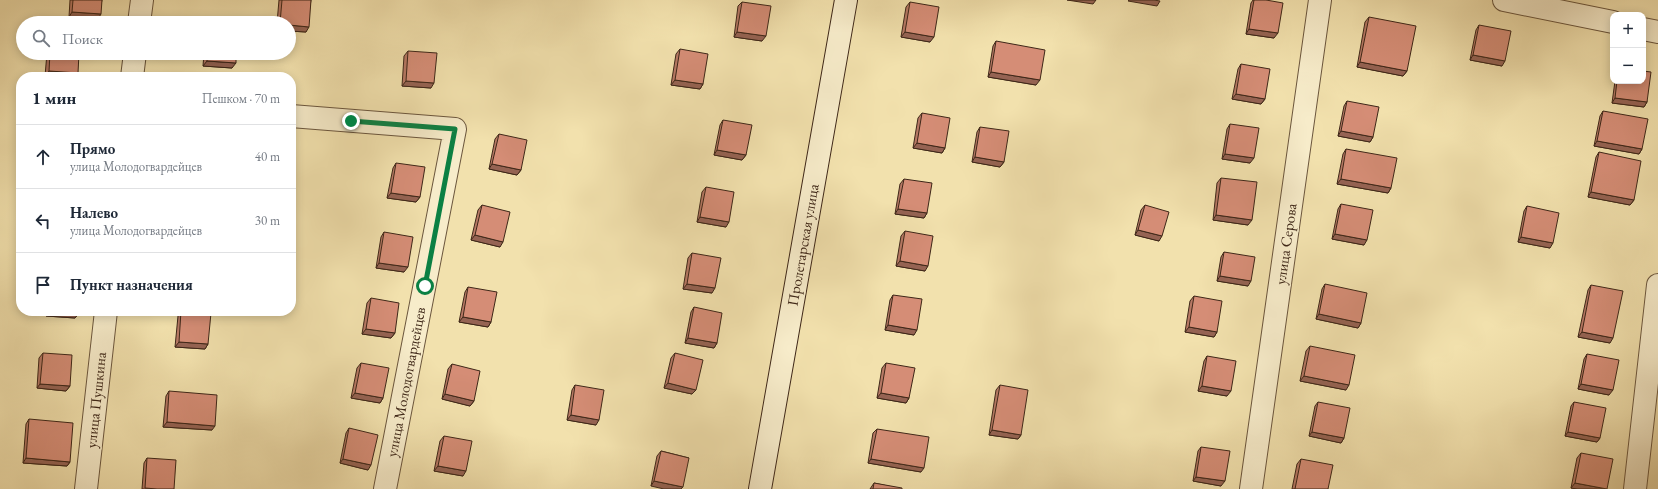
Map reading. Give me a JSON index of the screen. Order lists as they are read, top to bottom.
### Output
{
  "streets": {
    "street": [
      "улица Серова",
      "Пролетарская улица",
      "улица Молодогвардейцев",
      "улица Пушкина"
    ]
  },
  "page": {
    "map_buttons": ["+", "−"],
    "search": "Поиск",
    "heading": ["1 мин", "Пешком · 70 m"],
    "list": [
      ["Прямо", "улица Молодогвардейцев", "40 m"],
      ["Налево", "улица Молодогвардейцев", "30 m"],
      "Пункт назначения"
    ]
  }
}
